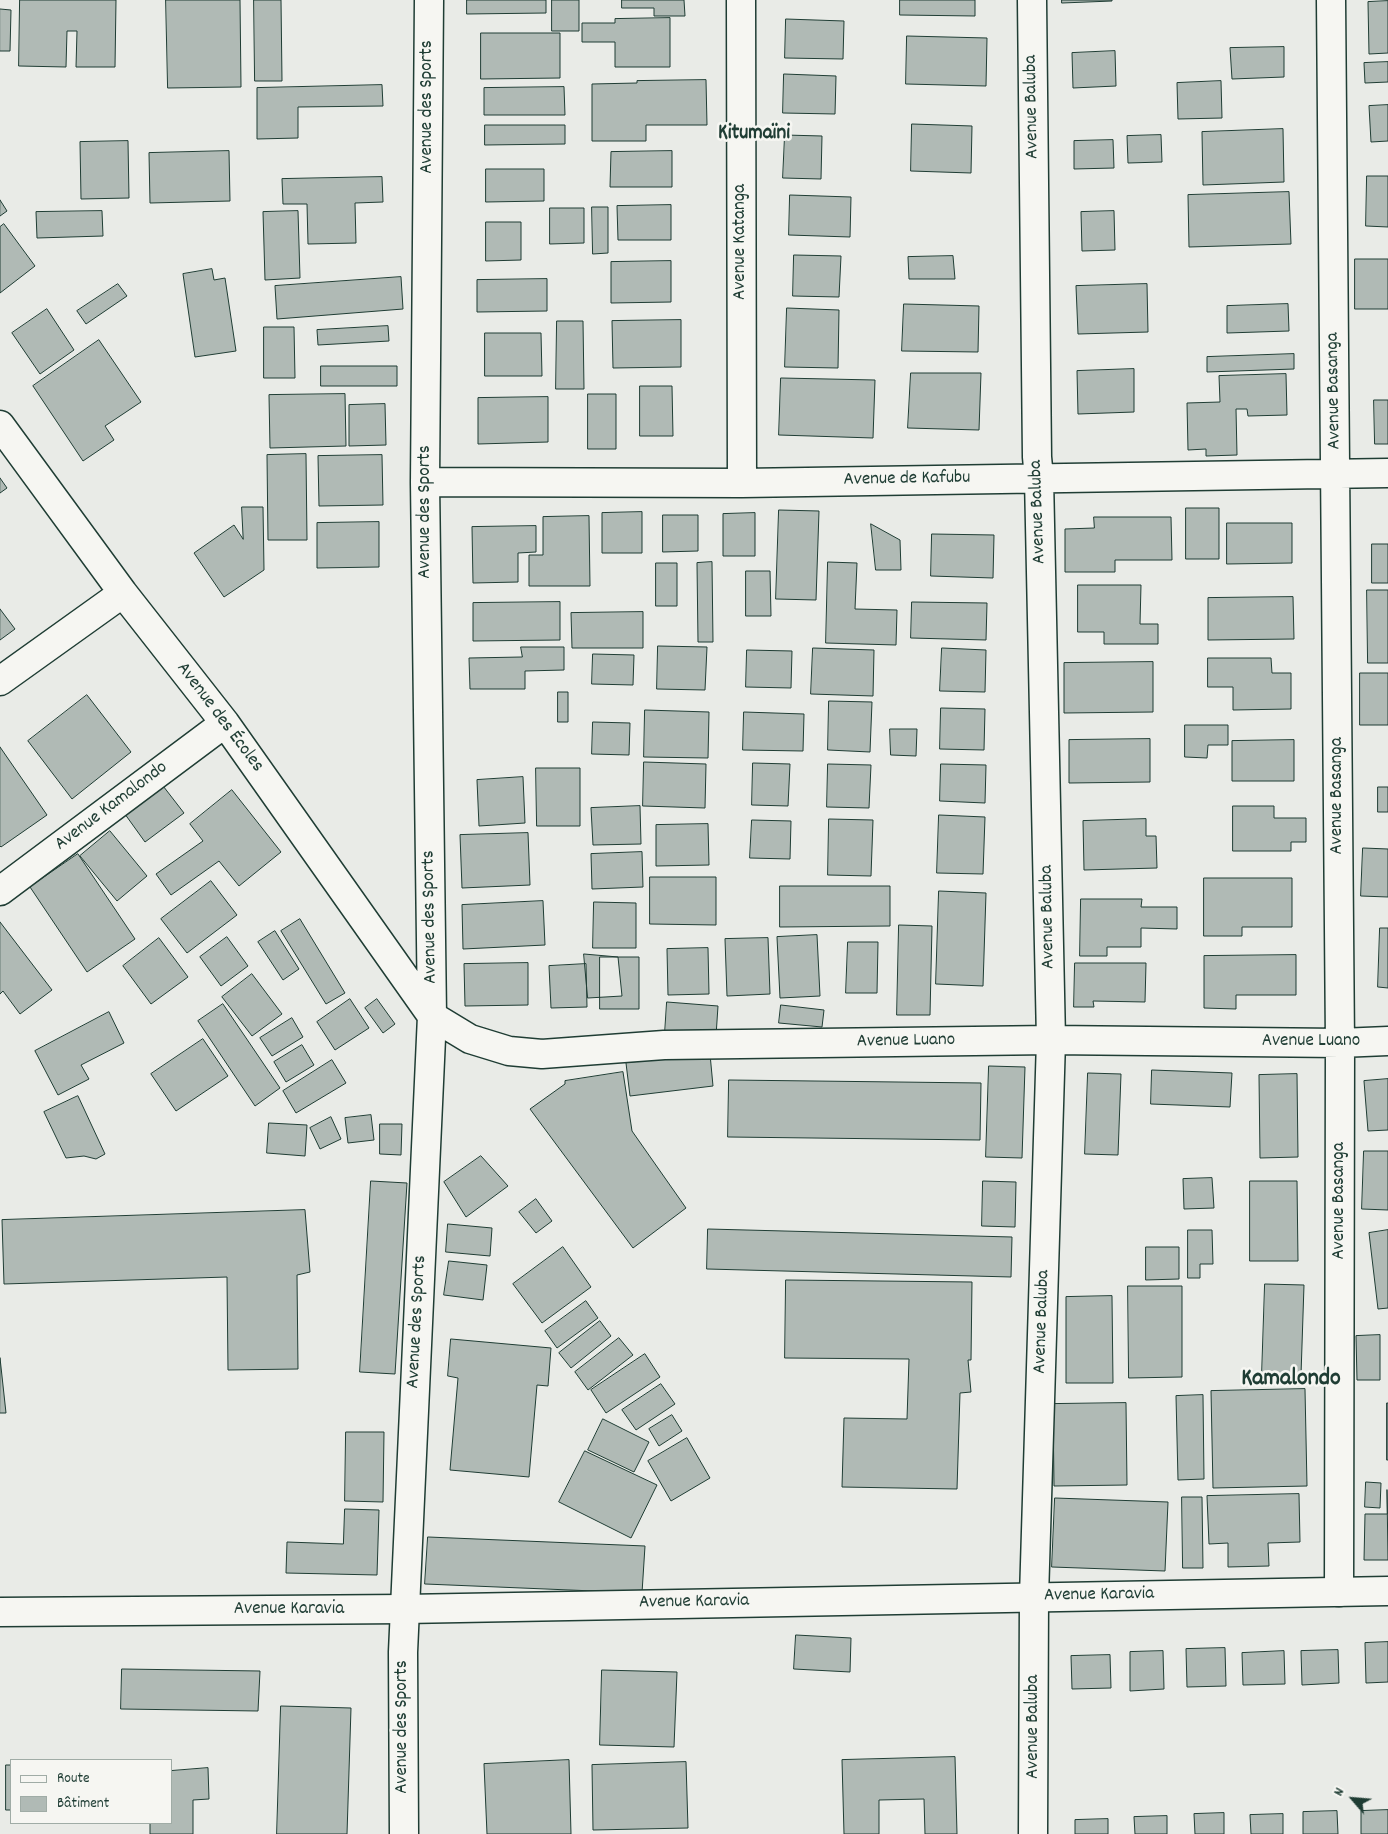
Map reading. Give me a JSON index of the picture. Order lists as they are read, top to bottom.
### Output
{
  "streets": {
    "street": [
      "Avenue des Sports",
      "Avenue Baluba",
      "Avenue Katanga",
      "Avenue Basanga",
      "Avenue de Kafubu",
      "Avenue des Écoles",
      "Avenue Kamalondo",
      "Avenue Luano",
      "Avenue Karavia"
    ]
  },
  "crossings": [
    ["Avenue des Sports", "Avenue de Kafubu"],
    ["Avenue des Sports", "Avenue des Écoles"],
    ["Avenue des Sports", "Avenue Luano"],
    ["Avenue des Sports", "Avenue Karavia"],
    ["Avenue Baluba", "Avenue de Kafubu"],
    ["Avenue Baluba", "Avenue Luano"],
    ["Avenue Baluba", "Avenue Karavia"],
    ["Avenue Katanga", "Avenue de Kafubu"],
    ["Avenue Basanga", "Avenue de Kafubu"],
    ["Avenue Basanga", "Avenue Luano"],
    ["Avenue Basanga", "Avenue Karavia"],
    ["Avenue des Écoles", "Avenue Kamalondo"],
    ["Avenue des Écoles", "Avenue Luano"]
  ],
  "districts": ["Kitumaïni", "Kamalondo"],
  "legend": ["Route", "Bâtiment"],
  "north": "top left"
}
